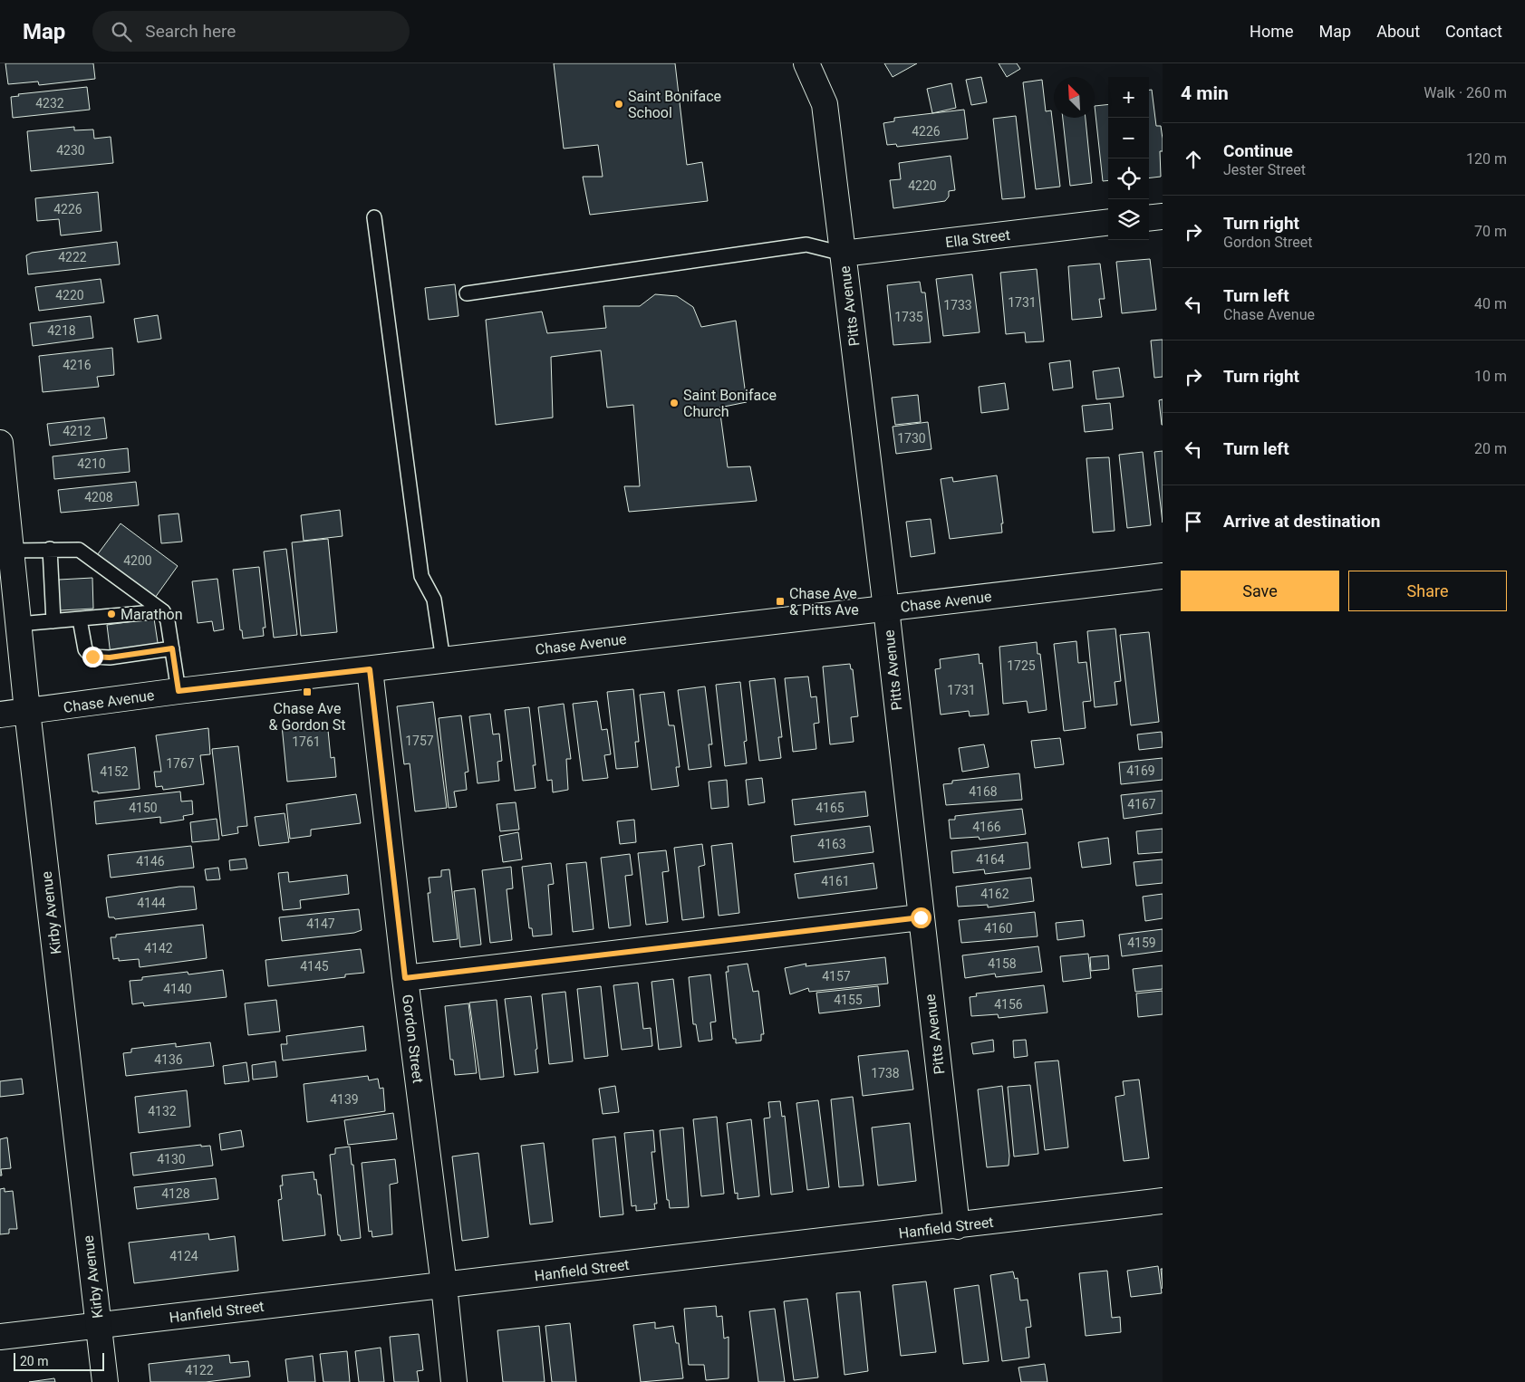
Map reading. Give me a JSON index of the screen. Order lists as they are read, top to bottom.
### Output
{
  "streets": {
    "street": [
      "Ella Street",
      "Pitts Avenue",
      "Chase Avenue",
      "Kirby Avenue",
      "Gordon Street",
      "Hanfield Street"
    ]
  },
  "crossings": [
    ["Ella Street", "Pitts Avenue"],
    ["Pitts Avenue", "Chase Avenue"],
    ["Pitts Avenue", "Hanfield Street"],
    ["Chase Avenue", "Kirby Avenue"],
    ["Chase Avenue", "Gordon Street"],
    ["Kirby Avenue", "Hanfield Street"],
    ["Gordon Street", "Hanfield Street"]
  ],
  "places": {
    "other": ["Saint Boniface School", "Saint Boniface Church", "Marathon"],
    "transit": ["Chase Ave & Pitts Ave", "Chase Ave & Gordon St"]
  },
  "house_numbers": [
    "4232",
    "4226",
    "4230",
    "4220",
    "4226",
    "4222",
    "4220",
    "1731",
    "1733",
    "1735",
    "4218",
    "4216",
    "4212",
    "1730",
    "4210",
    "4208",
    "4200",
    "1725",
    "1731",
    "1757",
    "1761",
    "1767",
    "4169",
    "4152",
    "4168",
    "4167",
    "4150",
    "4165",
    "4166",
    "4163",
    "4164",
    "4146",
    "4161",
    "4162",
    "4144",
    "4147",
    "4160",
    "4159",
    "4142",
    "4158",
    "4145",
    "4157",
    "4140",
    "4155",
    "4156",
    "4136",
    "1738",
    "4139",
    "4132",
    "4130",
    "4128",
    "4124",
    "4122"
  ],
  "scale_bar": "20 m",
  "north": "top left",
  "page": {
    "header": "Map",
    "search": "Search here",
    "nav": [
      "Home",
      "Map",
      "About",
      "Contact"
    ],
    "heading": ["4 min", "Walk · 260 m"],
    "map_buttons": ["+", "−"],
    "list": [
      ["Continue", "Jester Street", "120 m"],
      ["Turn right", "Gordon Street", "70 m"],
      ["Turn left", "Chase Avenue", "40 m"],
      ["Turn right", "10 m"],
      ["Turn left", "20 m"],
      "Arrive at destination"
    ],
    "buttons": ["Save", "Share"],
    "scale": "20 m"
  }
}
